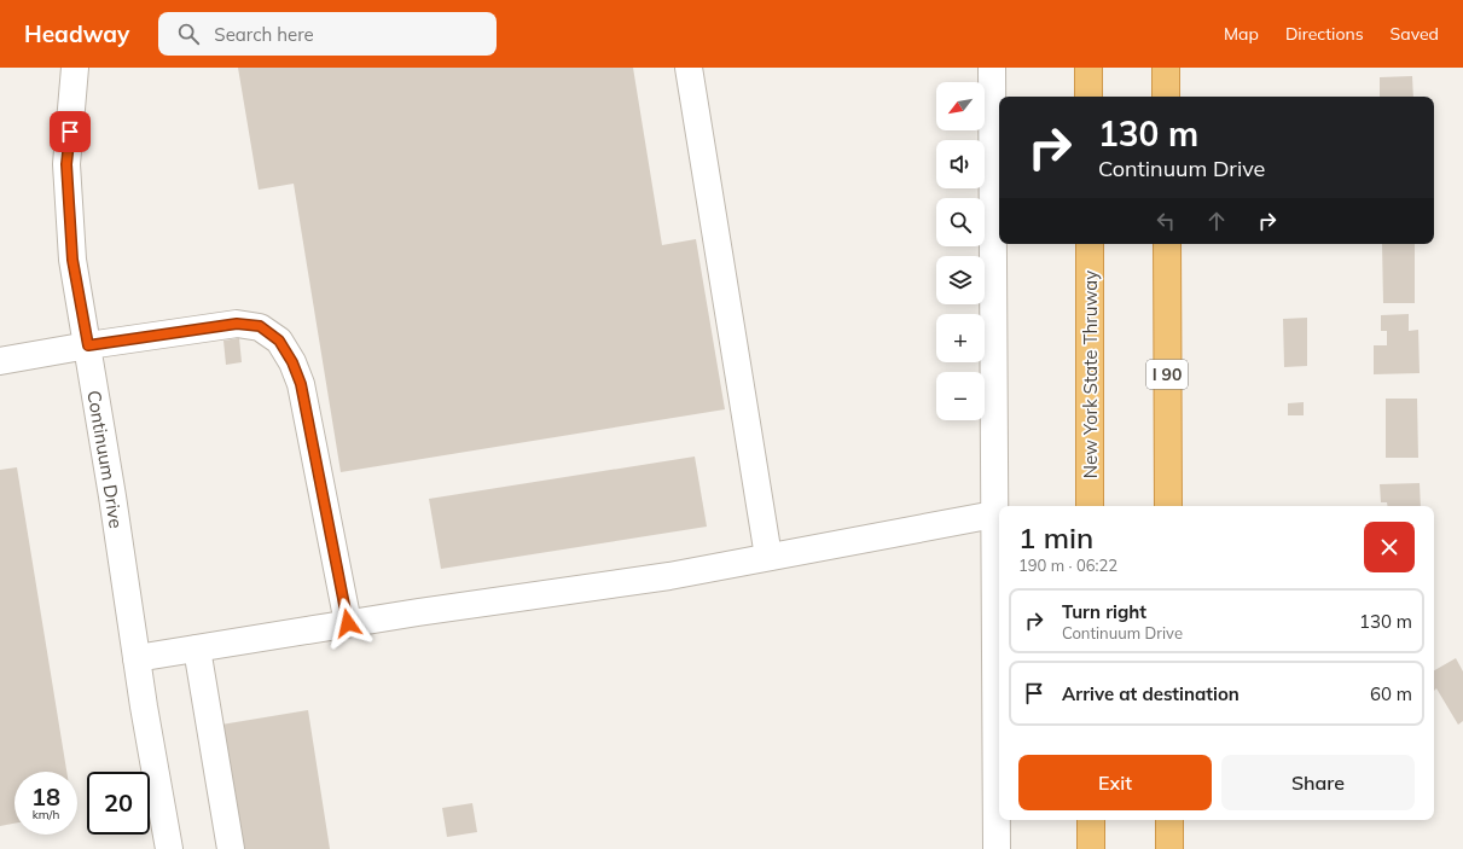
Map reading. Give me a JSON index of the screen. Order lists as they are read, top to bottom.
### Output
{
  "streets": {
    "highway": ["New York State Thruway", "I 90"],
    "lane": ["Continuum Drive"]
  },
  "north": "bottom left",
  "page": {
    "header": "Headway",
    "search": "Search here",
    "nav": ["Map", "Directions", "Saved"],
    "map_buttons": ["+", "−"],
    "turn": ["130 m", "Continuum Drive"],
    "heading": ["1 min", "190 m · 06:22"],
    "list": [
      {
        "name": "Turn right",
        "note": "Continuum Drive",
        "value": "130 m"
      },
      {
        "name": "Arrive at destination",
        "value": "60 m"
      }
    ],
    "buttons": ["Exit", "Share"],
    "speed": "18 km/h",
    "limit": "20"
  }
}
